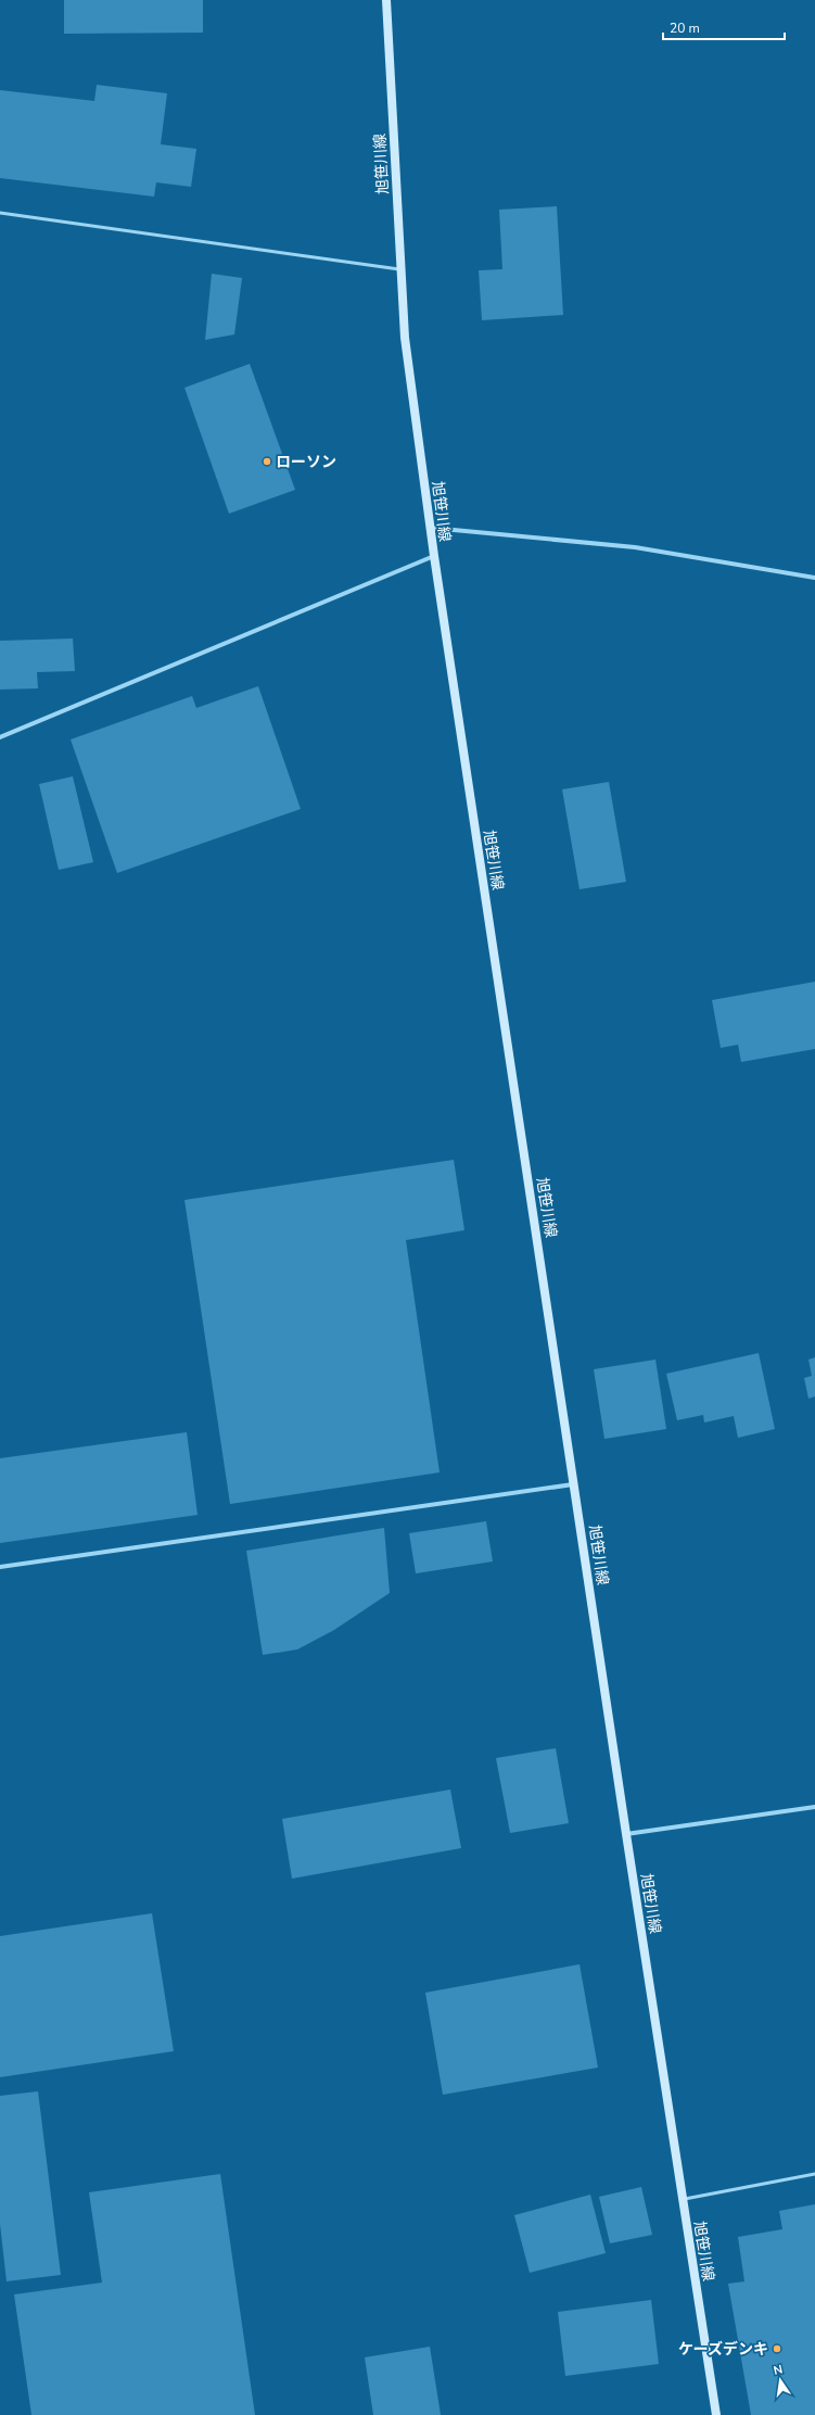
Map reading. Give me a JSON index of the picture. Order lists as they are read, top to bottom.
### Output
{
  "streets": {
    "main road": ["旭笹川線"]
  },
  "places": ["ローソン", "ケーズデンキ"],
  "scale_bar": "20 m",
  "north": "top"
}
